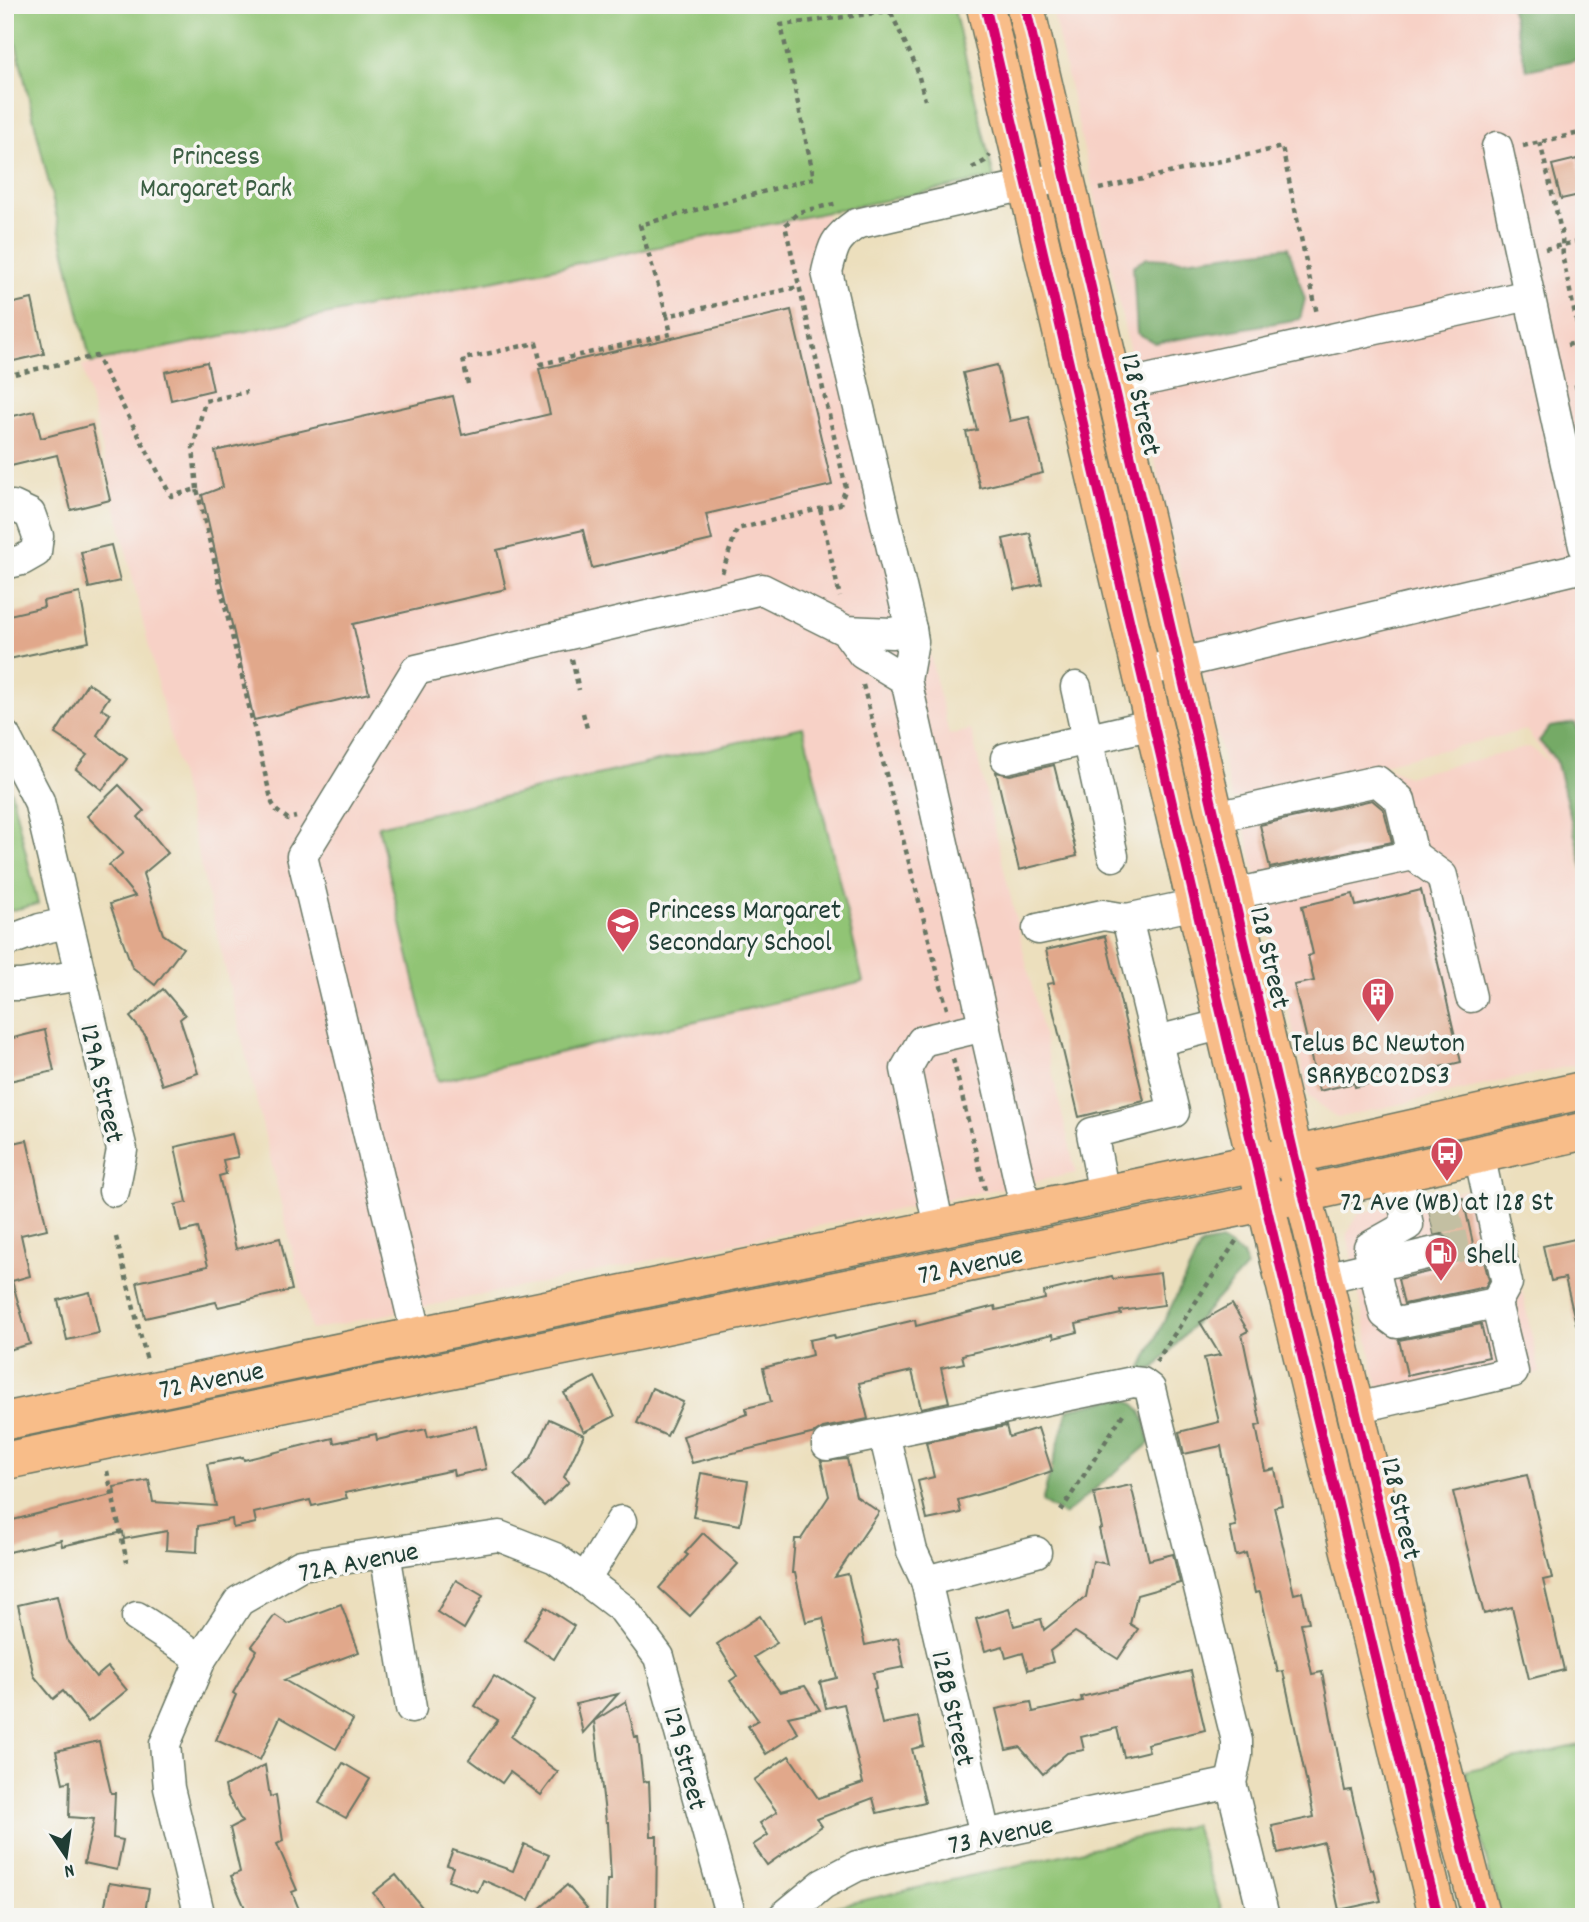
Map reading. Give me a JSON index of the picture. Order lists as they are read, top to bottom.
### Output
{
  "streets": {
    "main road": ["128 Street", "72 Avenue"],
    "street": [
      "129A Street",
      "72A Avenue",
      "128B Street",
      "129 Street",
      "73 Avenue"
    ]
  },
  "crossings": [
    ["128 Street", "72 Avenue"],
    ["72A Avenue", "129 Street"],
    ["128B Street", "73 Avenue"]
  ],
  "parks": ["Princess Margaret Park"],
  "places": {
    "school or university": ["Princess Margaret Secondary School"],
    "building": ["Telus BC Newton SRRYBC02DS3"],
    "bus stop": ["72 Ave (WB) at 128 St"],
    "fuel station": ["Shell"]
  },
  "north": "bottom"
}
